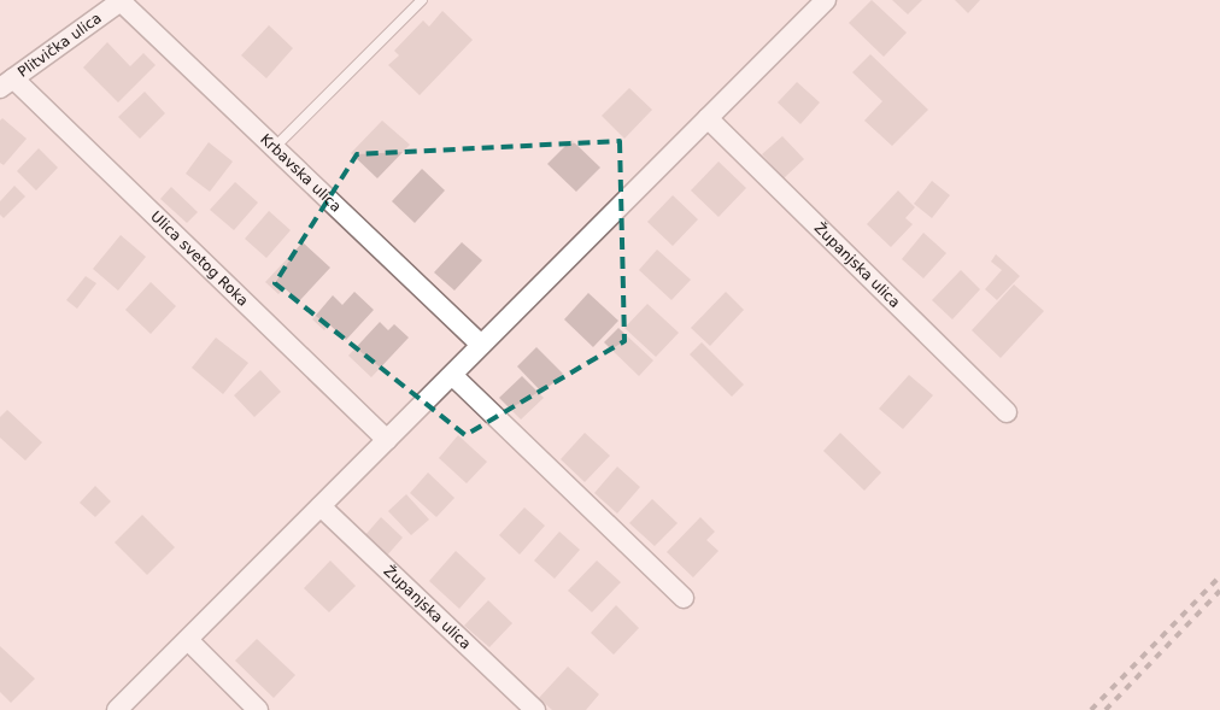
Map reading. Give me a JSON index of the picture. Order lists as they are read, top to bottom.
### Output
{
  "streets": {
    "street": [
      "Plitvička ulica",
      "Krbavska ulica",
      "Ulica svetog Roka",
      "Županjska ulica"
    ]
  },
  "crossings": [
    ["Plitvička ulica", "Krbavska ulica"],
    ["Plitvička ulica", "Ulica svetog Roka"]
  ]
}
